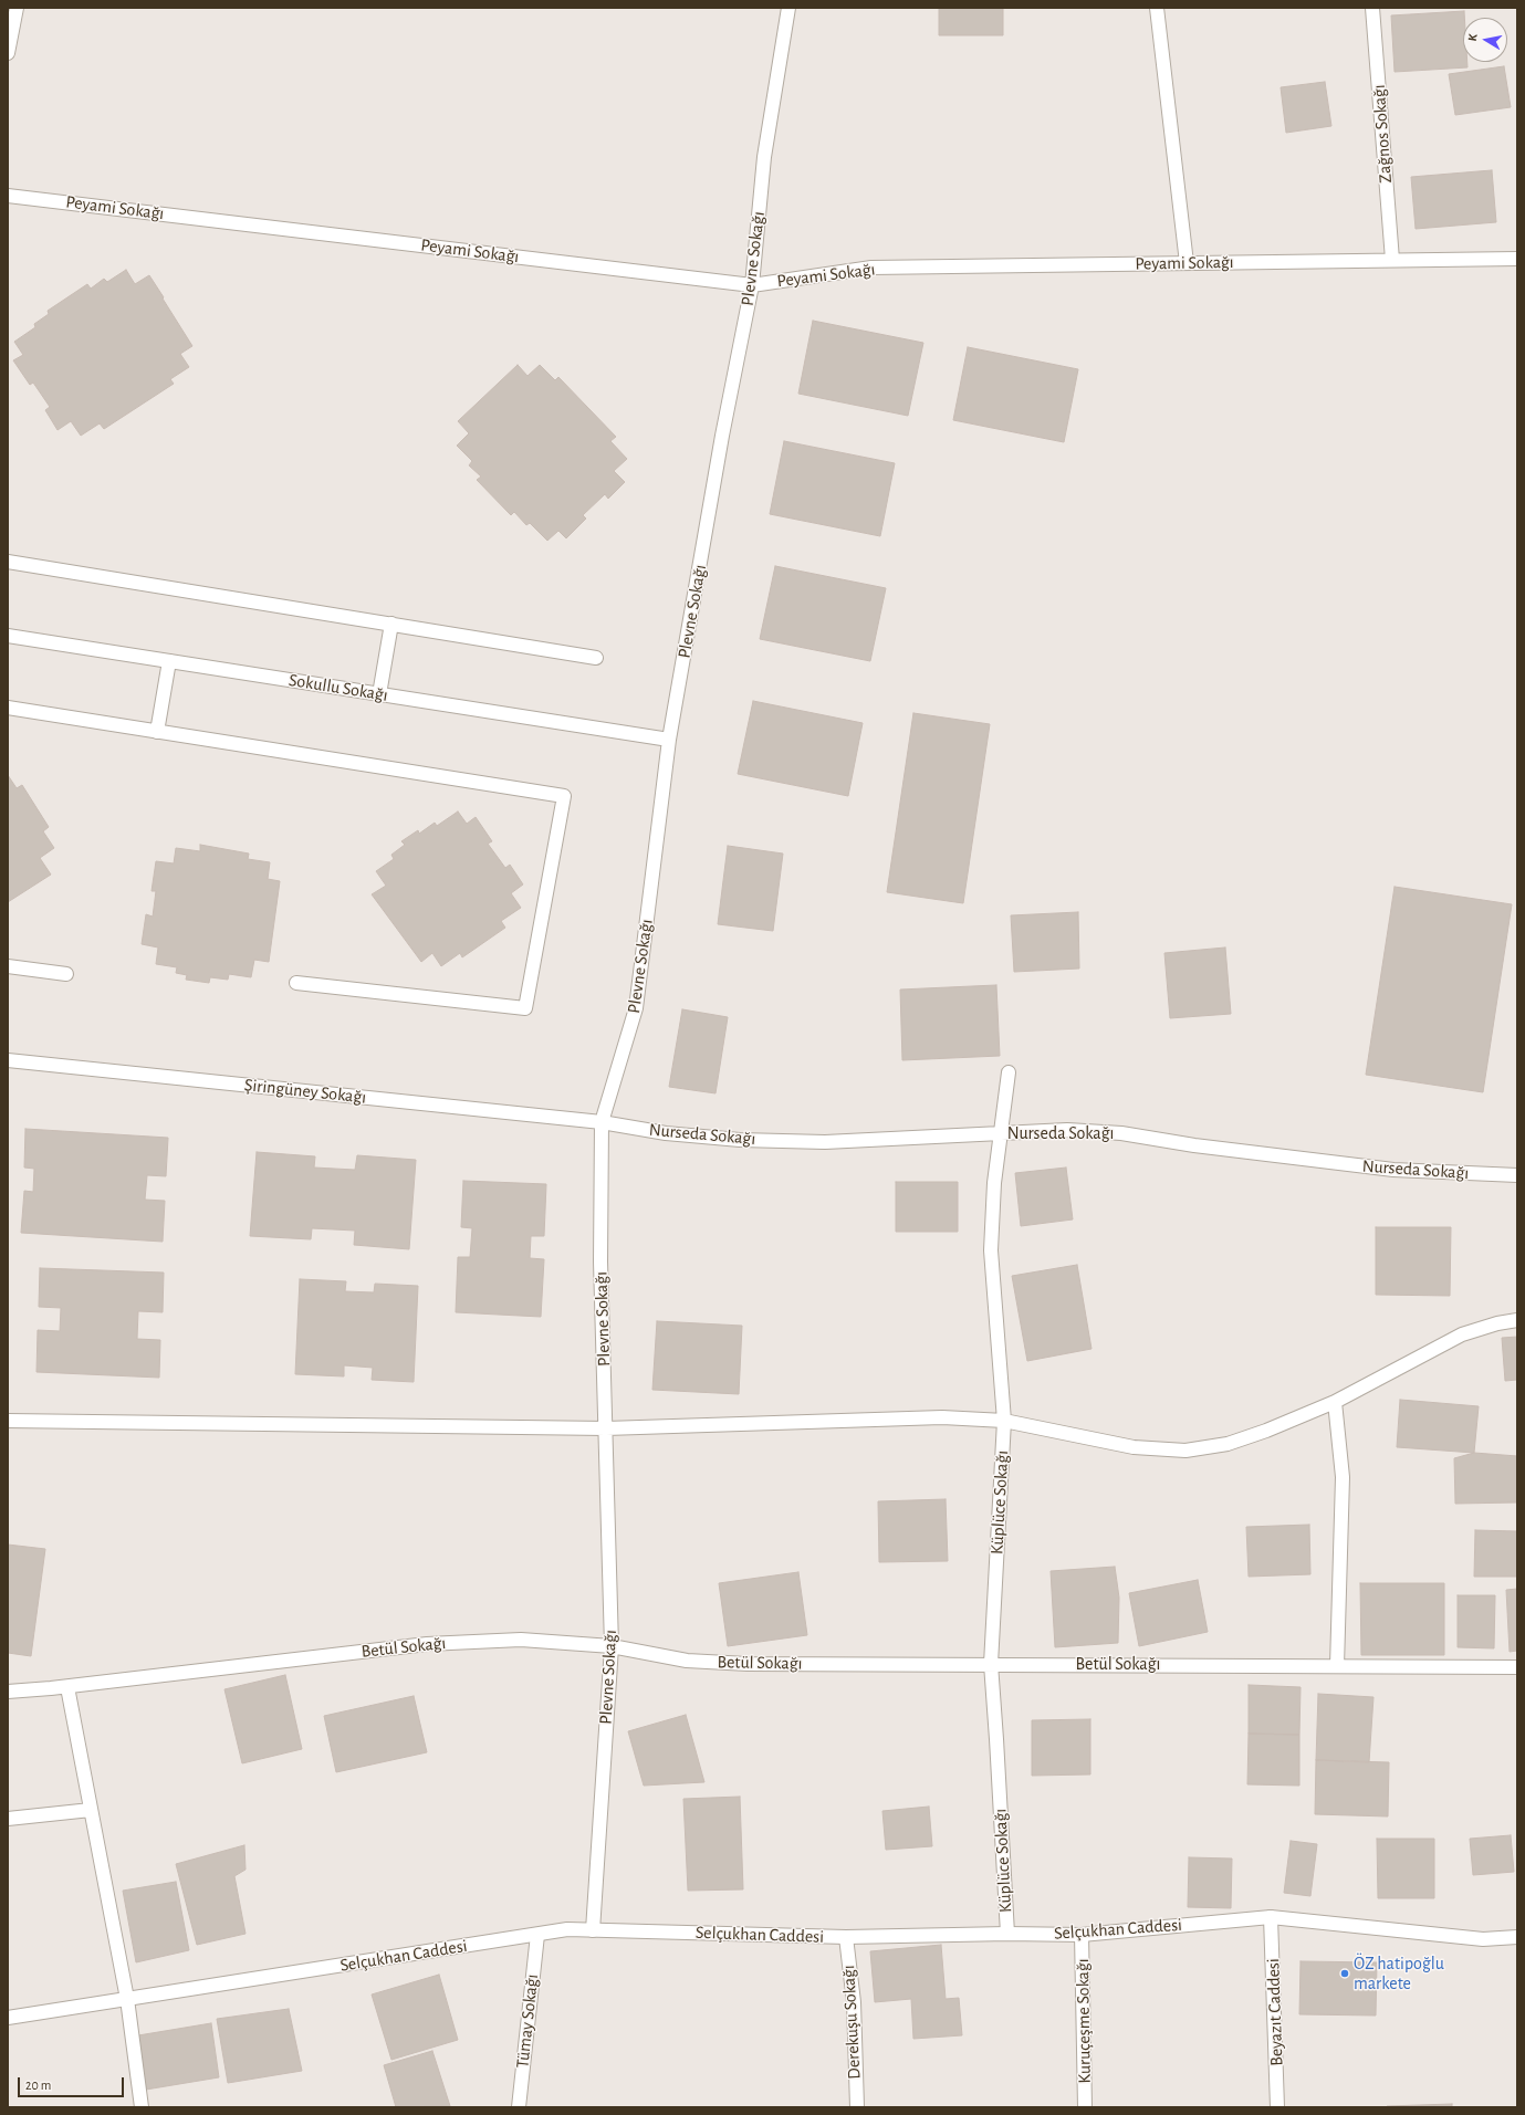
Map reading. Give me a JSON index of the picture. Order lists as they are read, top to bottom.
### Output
{
  "streets": {
    "street": [
      "Zağnos Sokağı",
      "Peyami Sokağı",
      "Plevne Sokağı",
      "Sokullu Sokağı",
      "Şiringüney Sokağı",
      "Nurseda Sokağı",
      "Küplüce Sokağı",
      "Betül Sokağı",
      "Selçukhan Caddesi",
      "Beyazıt Caddesi",
      "Tümay Sokağı",
      "Kuruçeşme Sokağı",
      "Derekuşu Sokağı"
    ]
  },
  "crossings": [
    ["Zağnos Sokağı", "Peyami Sokağı"],
    ["Peyami Sokağı", "Plevne Sokağı"],
    ["Plevne Sokağı", "Sokullu Sokağı"],
    ["Plevne Sokağı", "Şiringüney Sokağı"],
    ["Plevne Sokağı", "Nurseda Sokağı"],
    ["Plevne Sokağı", "Betül Sokağı"],
    ["Plevne Sokağı", "Selçukhan Caddesi"],
    ["Şiringüney Sokağı", "Nurseda Sokağı"],
    ["Nurseda Sokağı", "Küplüce Sokağı"],
    ["Küplüce Sokağı", "Betül Sokağı"],
    ["Küplüce Sokağı", "Selçukhan Caddesi"],
    ["Selçukhan Caddesi", "Beyazıt Caddesi"],
    ["Selçukhan Caddesi", "Tümay Sokağı"],
    ["Selçukhan Caddesi", "Kuruçeşme Sokağı"],
    ["Selçukhan Caddesi", "Derekuşu Sokağı"]
  ],
  "places": ["ÖZ hatipoğlu markete"],
  "scale_bar": "20 m",
  "north": "left"
}
